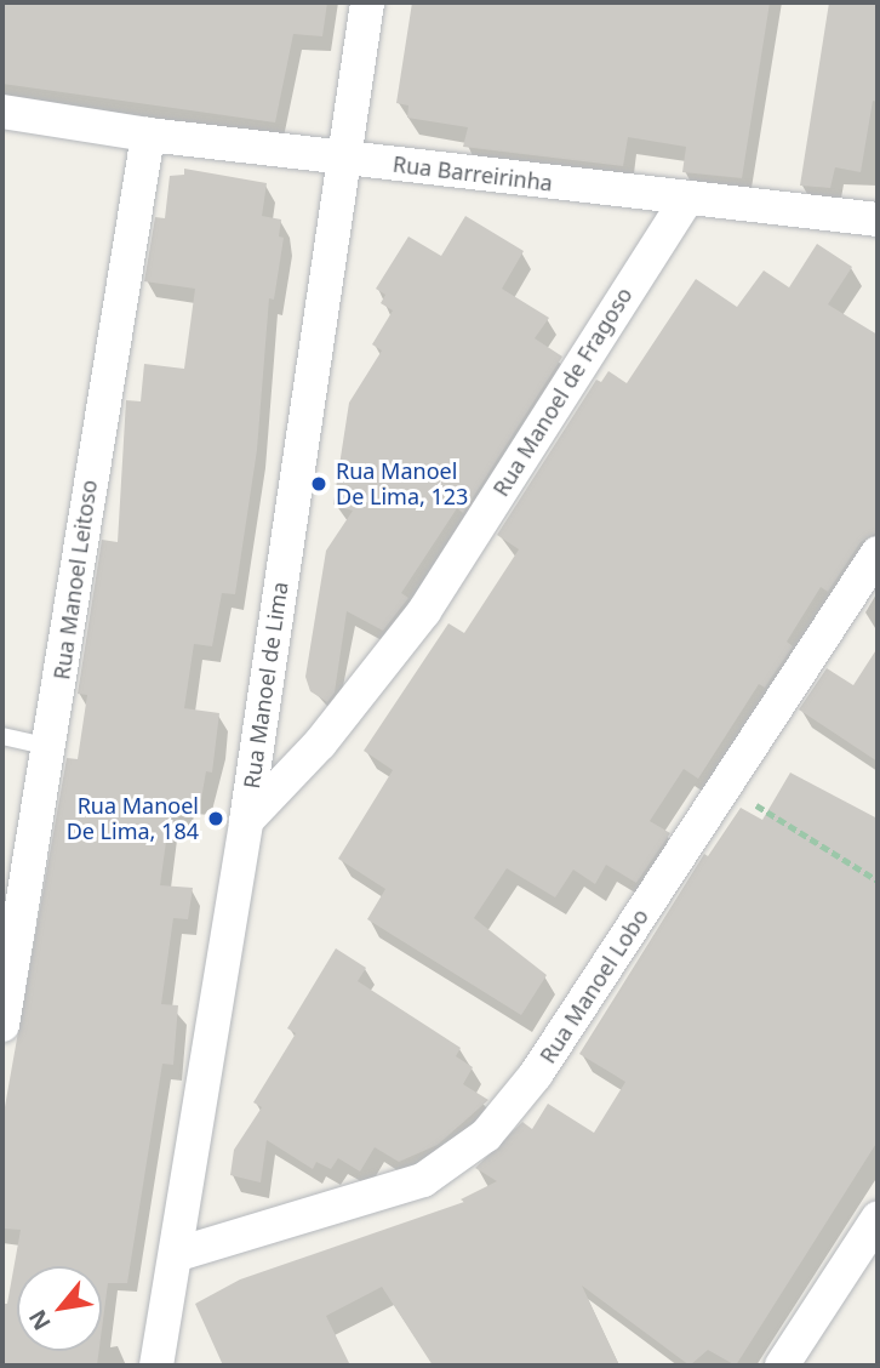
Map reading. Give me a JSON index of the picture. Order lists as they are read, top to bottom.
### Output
{
  "streets": {
    "street": [
      "Rua Barreirinha",
      "Rua Manoel de Fragoso",
      "Rua Manoel Leitoso",
      "Rua Manoel de Lima",
      "Rua Manoel Lobo"
    ]
  },
  "crossings": [
    ["Rua Barreirinha", "Rua Manoel de Fragoso"],
    ["Rua Barreirinha", "Rua Manoel Leitoso"],
    ["Rua Barreirinha", "Rua Manoel de Lima"],
    ["Rua Manoel de Fragoso", "Rua Manoel de Lima"],
    ["Rua Manoel de Lima", "Rua Manoel Lobo"]
  ],
  "places": ["Rua Manoel De Lima, 123", "Rua Manoel De Lima, 184"],
  "north": "bottom left"
}
